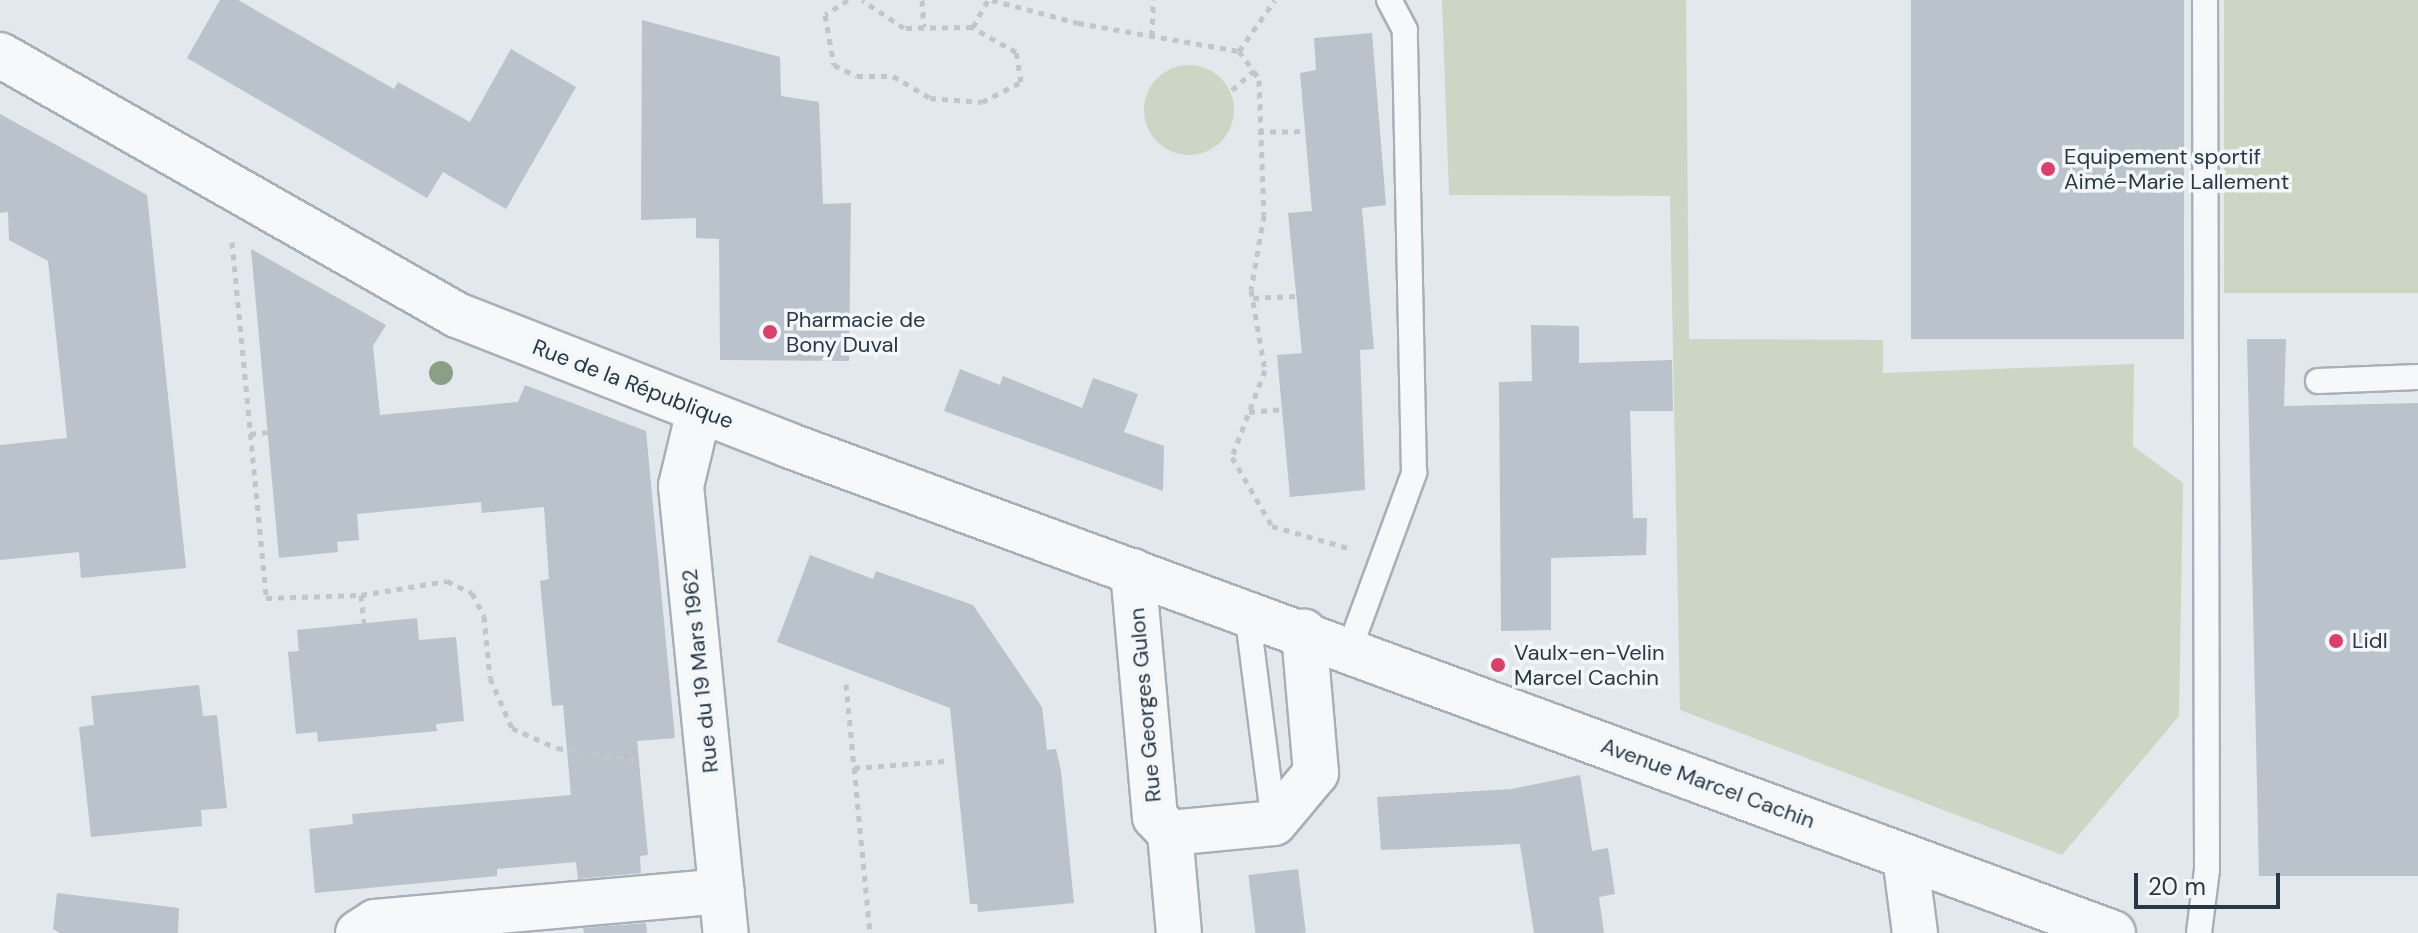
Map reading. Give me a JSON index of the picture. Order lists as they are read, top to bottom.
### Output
{
  "streets": {
    "street": [
      "Rue de la République",
      "Rue du 19 Mars 1962",
      "Rue Georges Gulon",
      "Avenue Marcel Cachin"
    ]
  },
  "crossings": [
    ["Rue de la République", "Rue du 19 Mars 1962"],
    ["Rue de la République", "Rue Georges Gulon"],
    ["Rue de la République", "Avenue Marcel Cachin"]
  ],
  "places": [
    "Equipement sportif Aimé-Marie Lallement",
    "Pharmacie de Bony Duval",
    "Lidl",
    "Vaulx-en-Velin Marcel Cachin"
  ],
  "scale_bar": "20 m"
}
